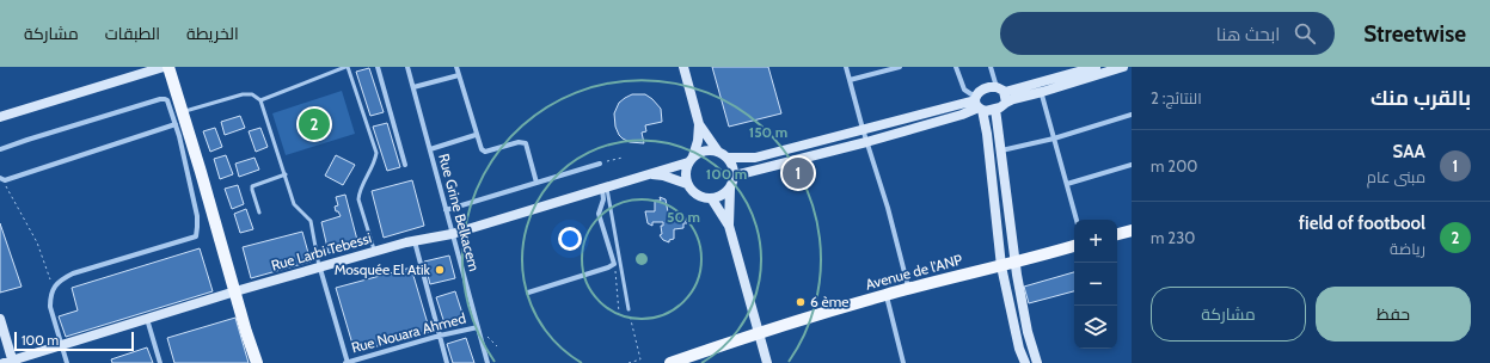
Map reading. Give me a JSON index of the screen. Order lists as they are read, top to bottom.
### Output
{
  "streets": {
    "main road": ["Avenue de l'ANP"],
    "street": ["Rue Grine Belkacem", "Rue Larbi Tebessi", "Rue Nouara Ahmed"]
  },
  "crossings": [
    ["Rue Grine Belkacem", "Rue Larbi Tebessi"],
    ["Rue Grine Belkacem", "Rue Nouara Ahmed"]
  ],
  "places": ["Mosquée El Atik", "6 ème"],
  "scale_bar": "100 m",
  "page": {
    "header": "Streetwise",
    "search": "ابحث هنا",
    "nav": ["الخريطة", "الطبقات", "مشاركة"],
    "heading": ["بالقرب منك", "النتائج: 2"],
    "pins": ["2", "1"],
    "list": [
      {
        "mark": "1",
        "name": "SAA",
        "note": "مبنى عام",
        "value": "200 m"
      },
      {
        "mark": "2",
        "name": "field of footbool",
        "note": "رياضة",
        "value": "230 m"
      }
    ],
    "map_buttons": ["+", "−"],
    "buttons": ["حفظ", "مشاركة"],
    "scale": "100 m"
  },
  "rings": ["150 m", "100 m", "50 m"]
}
